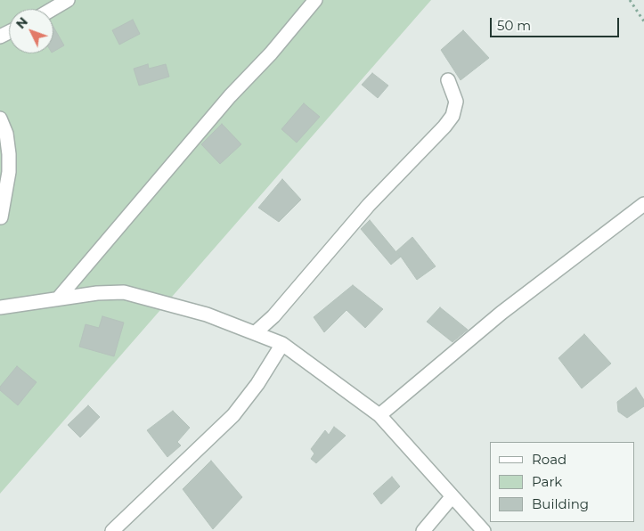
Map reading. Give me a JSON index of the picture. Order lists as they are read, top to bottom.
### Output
{
  "legend": ["Road", "Park", "Building"],
  "scale_bar": "50 m",
  "north": "top left"
}
